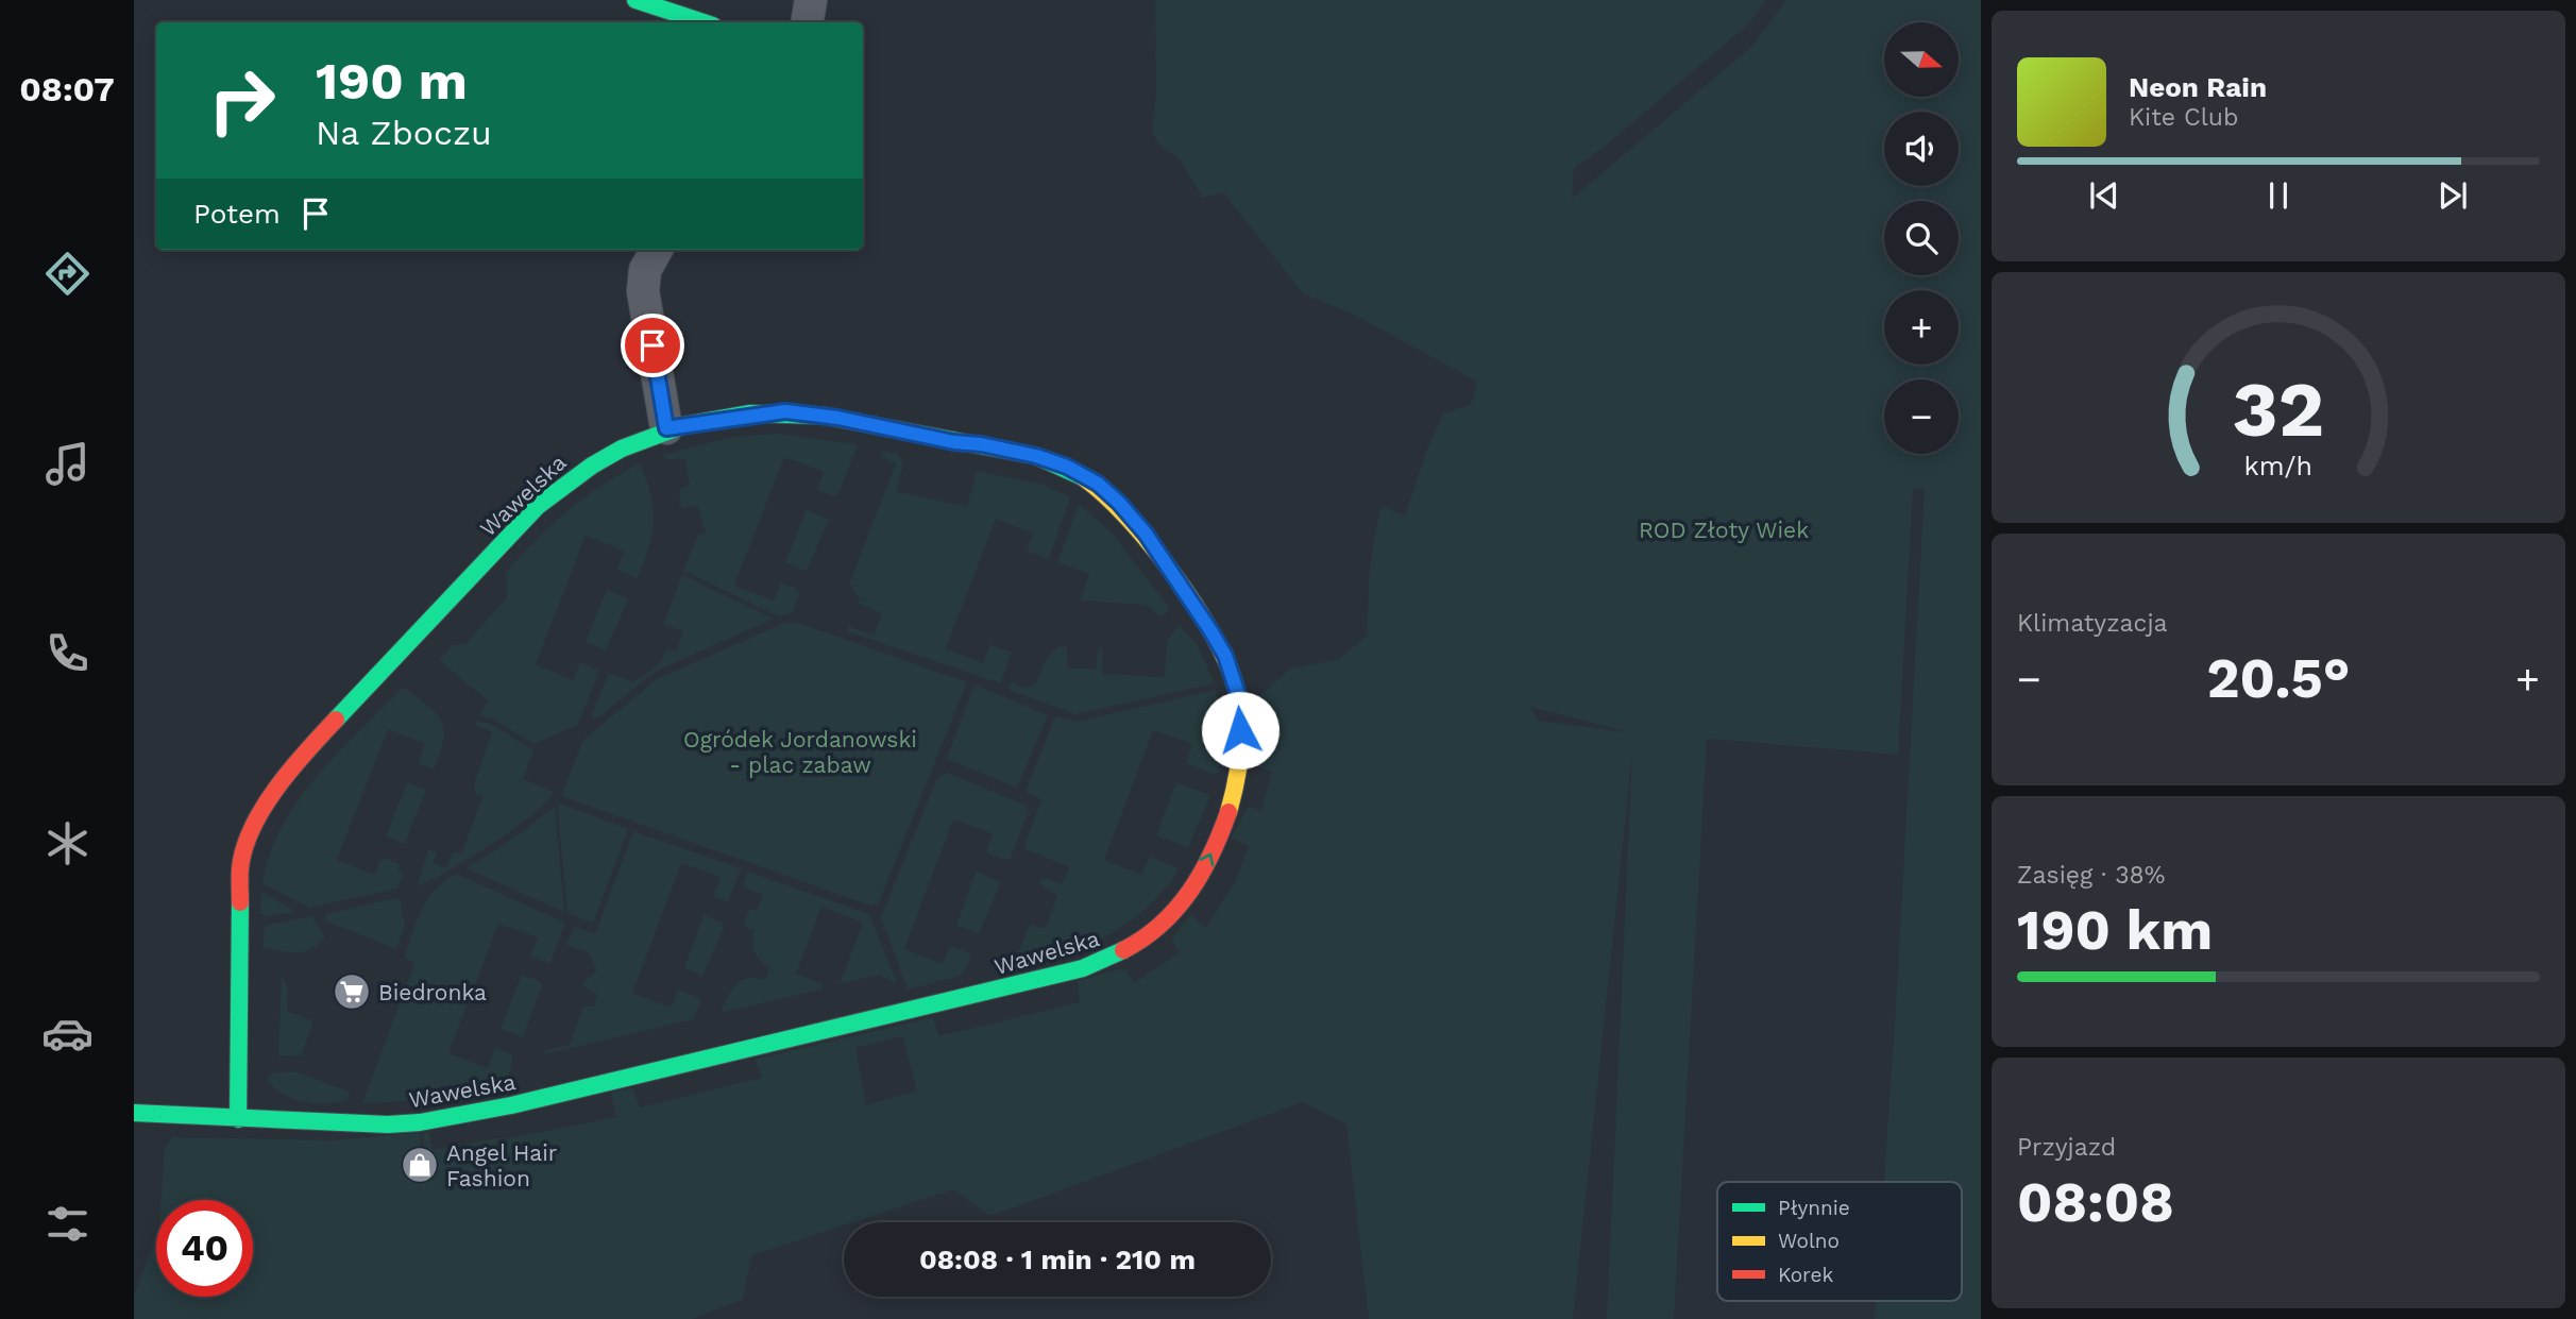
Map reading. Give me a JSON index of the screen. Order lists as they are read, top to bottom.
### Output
{
  "streets": {
    "street": ["Wawelska"]
  },
  "parks": ["ROD Złoty Wiek", "Ogródek Jordanowski - plac zabaw"],
  "places": {
    "supermarket": ["Biedronka"],
    "shop": ["Angel Hair Fashion"]
  },
  "legend": ["Płynnie", "Wolno", "Korek"],
  "north": "right",
  "page": {
    "tabs": "08:07",
    "map_buttons": ["+", "−"],
    "turn": ["190 m", "Na Zboczu"],
    "song": ["Neon Rain", "Kite Club"],
    "then": "Potem",
    "tile": [
      "Klimatyzacja",
      ["Zasięg · 38%", "190 km"],
      ["Przyjazd", "08:08"]
    ],
    "heat": ["−", "20.5°", "+"],
    "limit": "40",
    "trip": "08:08 · 1 min · 210 m",
    "gauge": ["32", "km/h"]
  }
}
